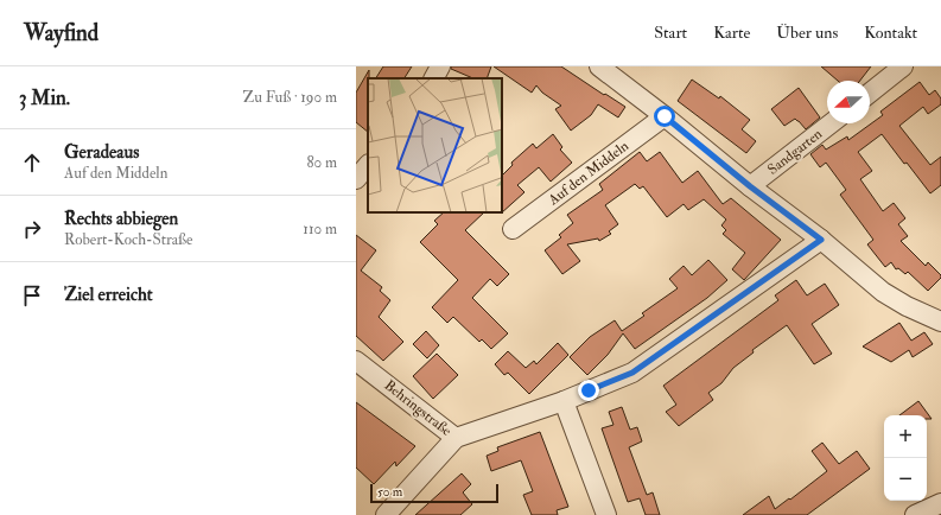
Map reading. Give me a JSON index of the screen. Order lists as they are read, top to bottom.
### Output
{
  "streets": {
    "street": ["Sandgarten", "Auf den Middeln", "Behringstraße"]
  },
  "scale_bar": "50 m",
  "north": "left",
  "page": {
    "header": "Wayfind",
    "nav": [
      "Start",
      "Karte",
      "Über uns",
      "Kontakt"
    ],
    "heading": ["3 Min.", "Zu Fuß · 190 m"],
    "list": [
      ["Geradeaus", "Auf den Middeln", "80 m"],
      ["Rechts abbiegen", "Robert-Koch-Straße", "110 m"],
      "Ziel erreicht"
    ],
    "map_buttons": ["+", "−"],
    "scale": "50 m"
  }
}
